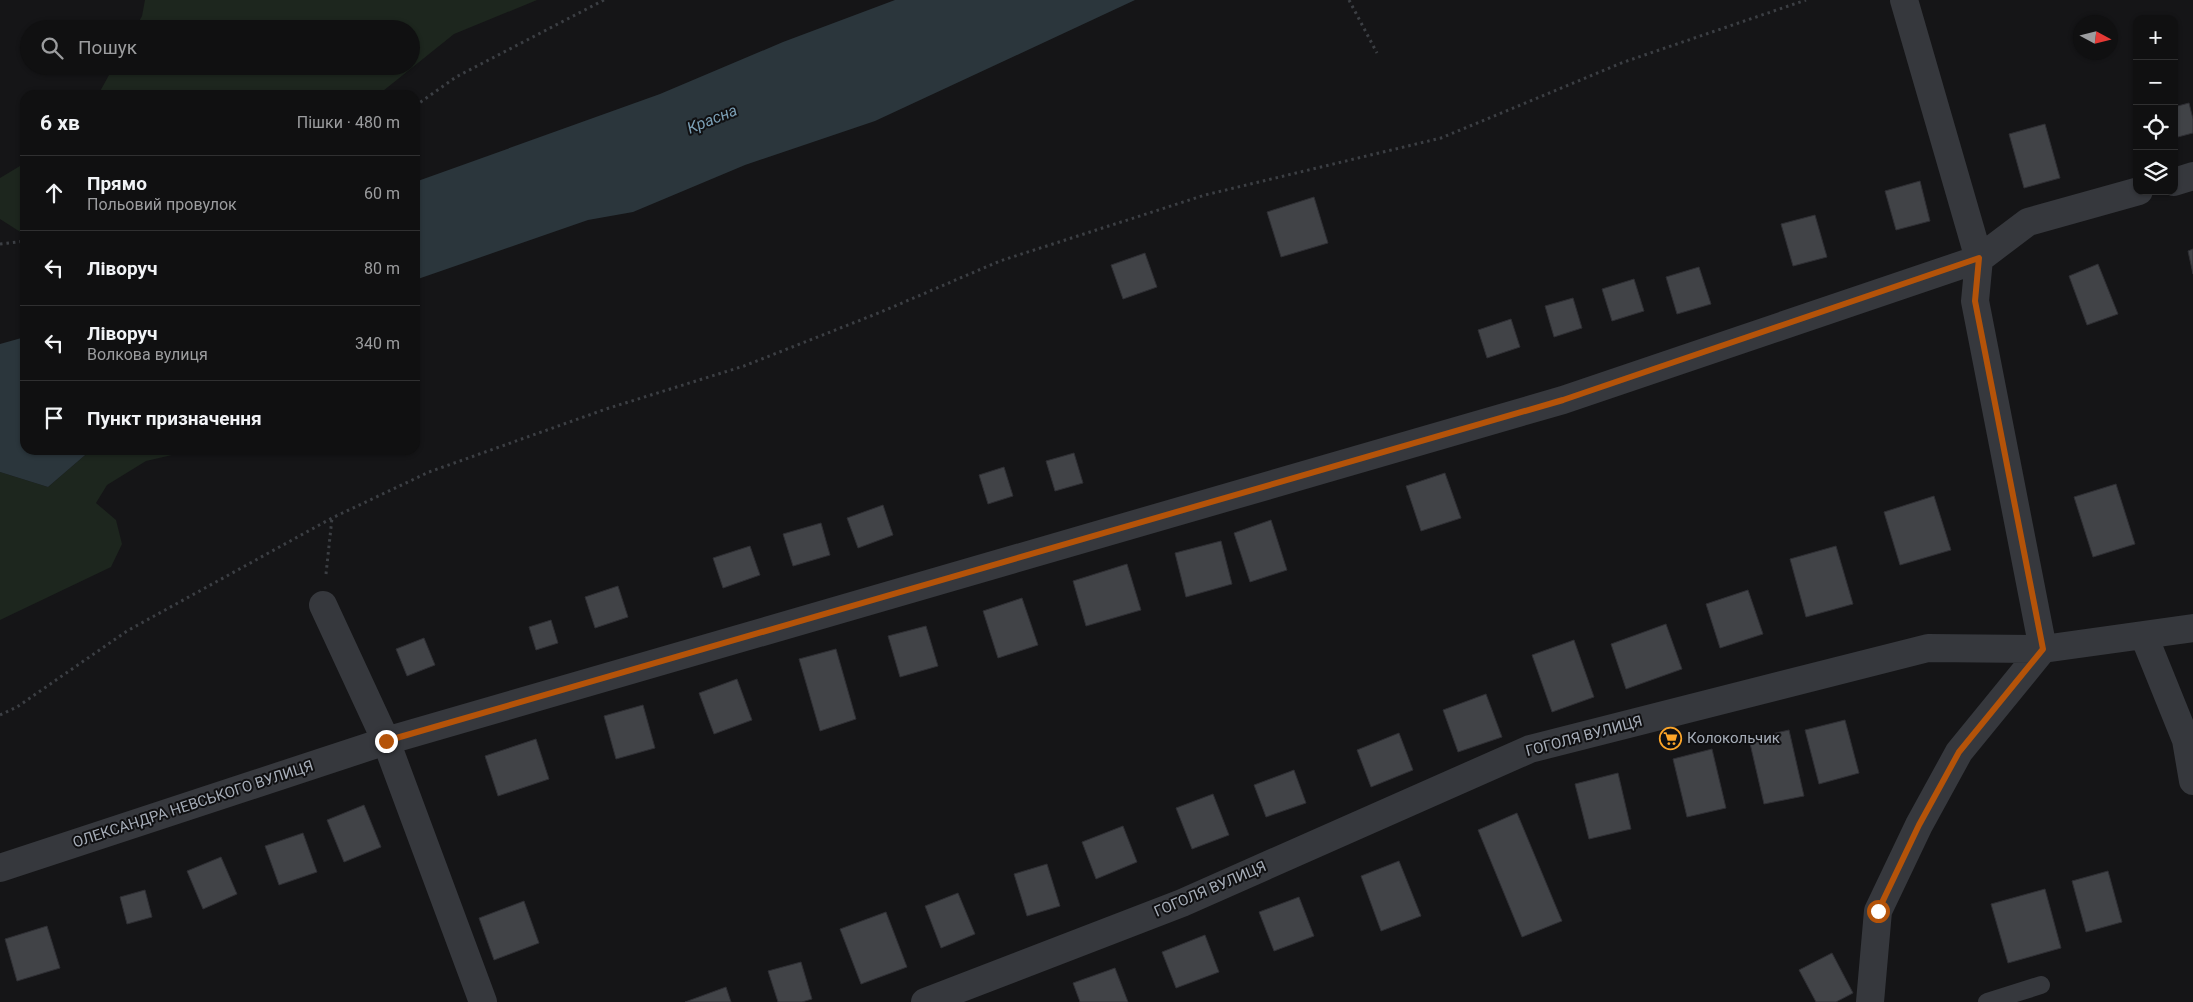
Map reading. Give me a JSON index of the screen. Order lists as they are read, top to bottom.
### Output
{
  "streets": {
    "street": ["ГОГОЛЯ ВУЛИЦЯ", "ОЛЕКСАНДРА НЕВСЬКОГО ВУЛИЦЯ"]
  },
  "water": ["Красна"],
  "places": {
    "supermarket": ["Колокольчик"]
  },
  "north": "right",
  "page": {
    "map_buttons": ["+", "−"],
    "search": "Пошук",
    "heading": ["6 хв", "Пішки · 480 m"],
    "list": [
      ["Прямо", "Польовий провулок", "60 m"],
      ["Ліворуч", "80 m"],
      ["Ліворуч", "Волкова вулиця", "340 m"],
      "Пункт призначення"
    ]
  }
}
